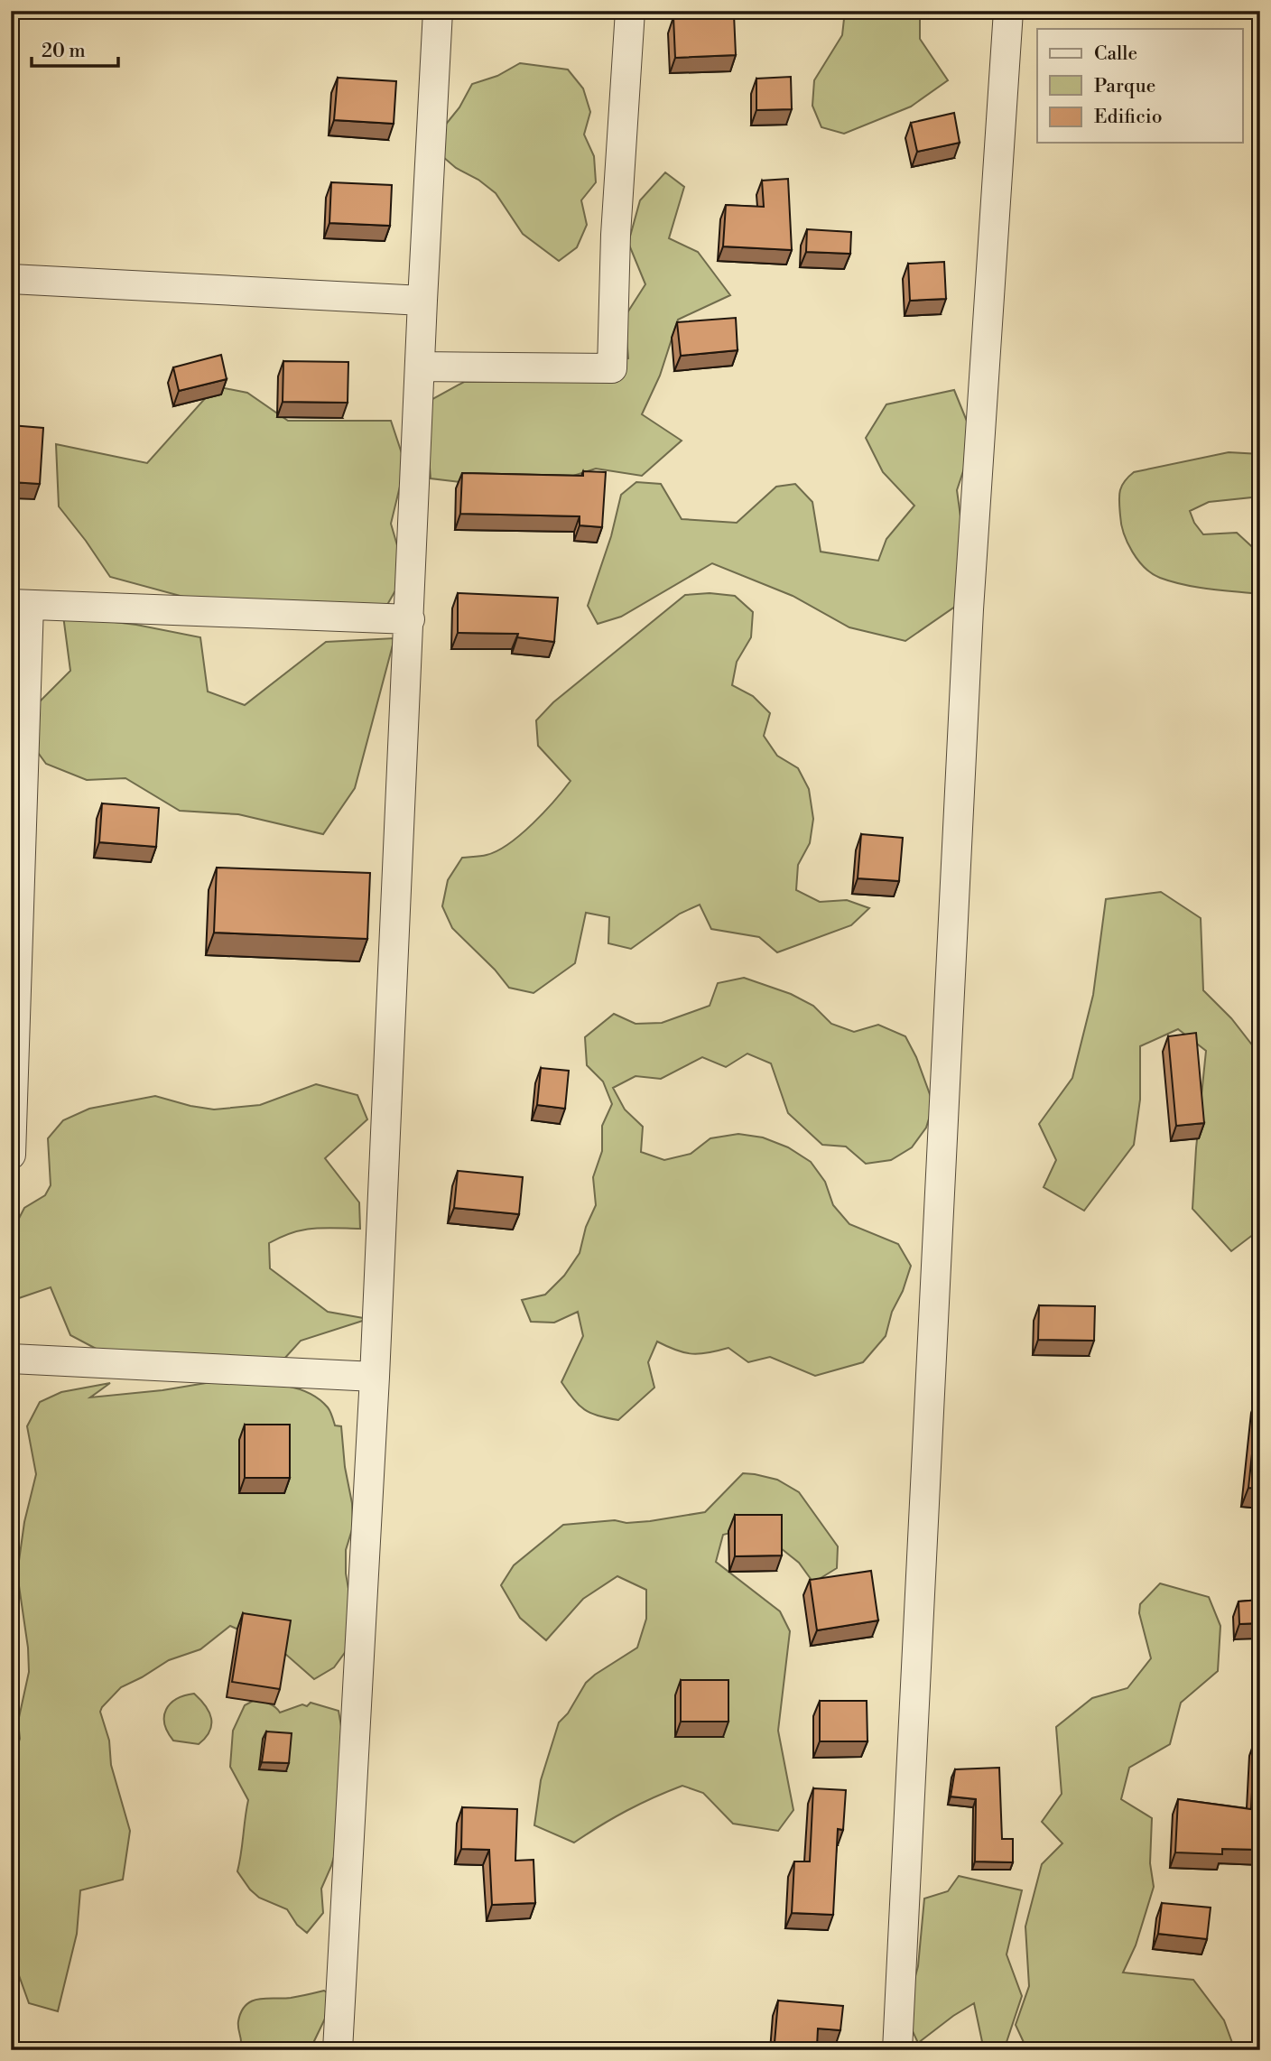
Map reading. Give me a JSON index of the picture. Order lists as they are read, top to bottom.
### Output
{
  "legend": ["Calle", "Parque", "Edificio"],
  "scale_bar": "20 m"
}
